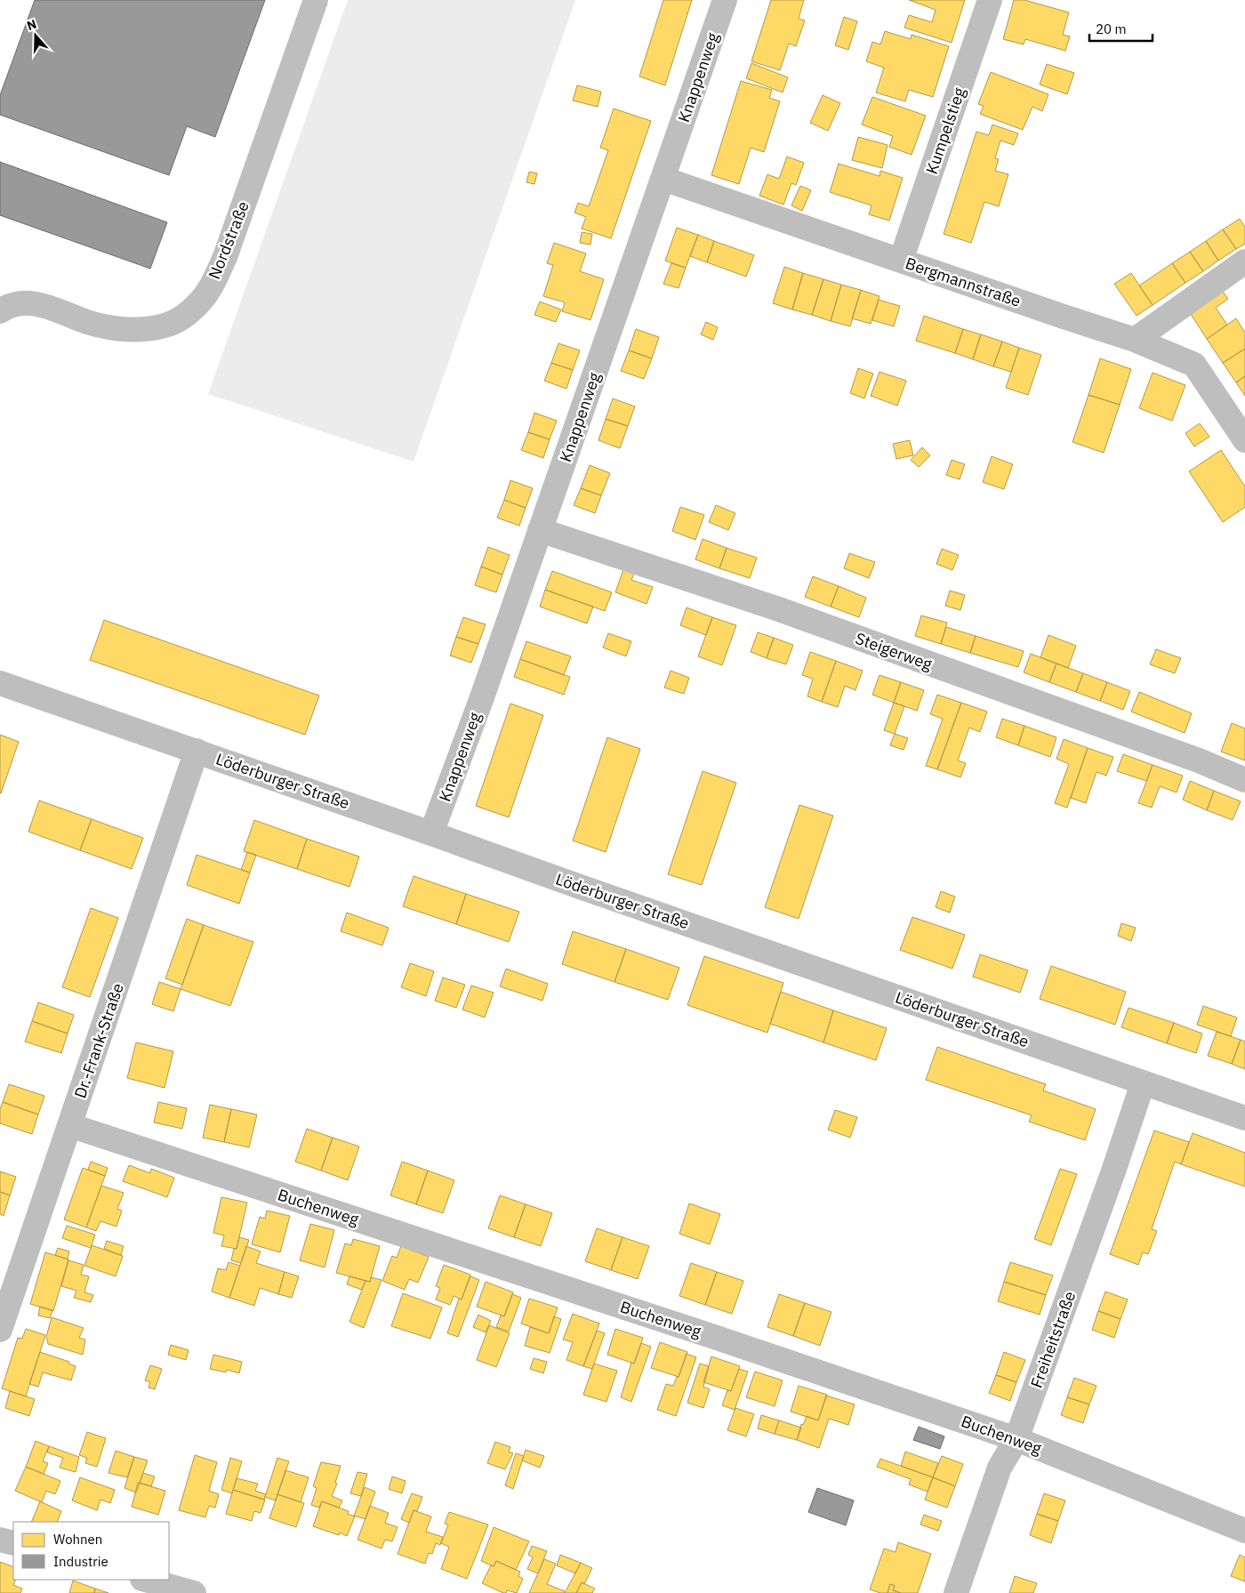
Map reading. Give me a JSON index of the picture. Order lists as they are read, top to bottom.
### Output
{
  "streets": {
    "street": [
      "Knappenweg",
      "Kumpelstieg",
      "Nordstraße",
      "Bergmannstraße",
      "Steigerweg",
      "Löderburger Straße",
      "Dr.-Frank-Straße",
      "Buchenweg",
      "Freiheitstraße"
    ]
  },
  "crossings": [
    ["Knappenweg", "Bergmannstraße"],
    ["Knappenweg", "Steigerweg"],
    ["Knappenweg", "Löderburger Straße"],
    ["Kumpelstieg", "Bergmannstraße"],
    ["Löderburger Straße", "Dr.-Frank-Straße"],
    ["Löderburger Straße", "Freiheitstraße"],
    ["Dr.-Frank-Straße", "Buchenweg"],
    ["Buchenweg", "Freiheitstraße"]
  ],
  "legend": ["Wohnen", "Industrie"],
  "scale_bar": "20 m",
  "north": "top"
}
